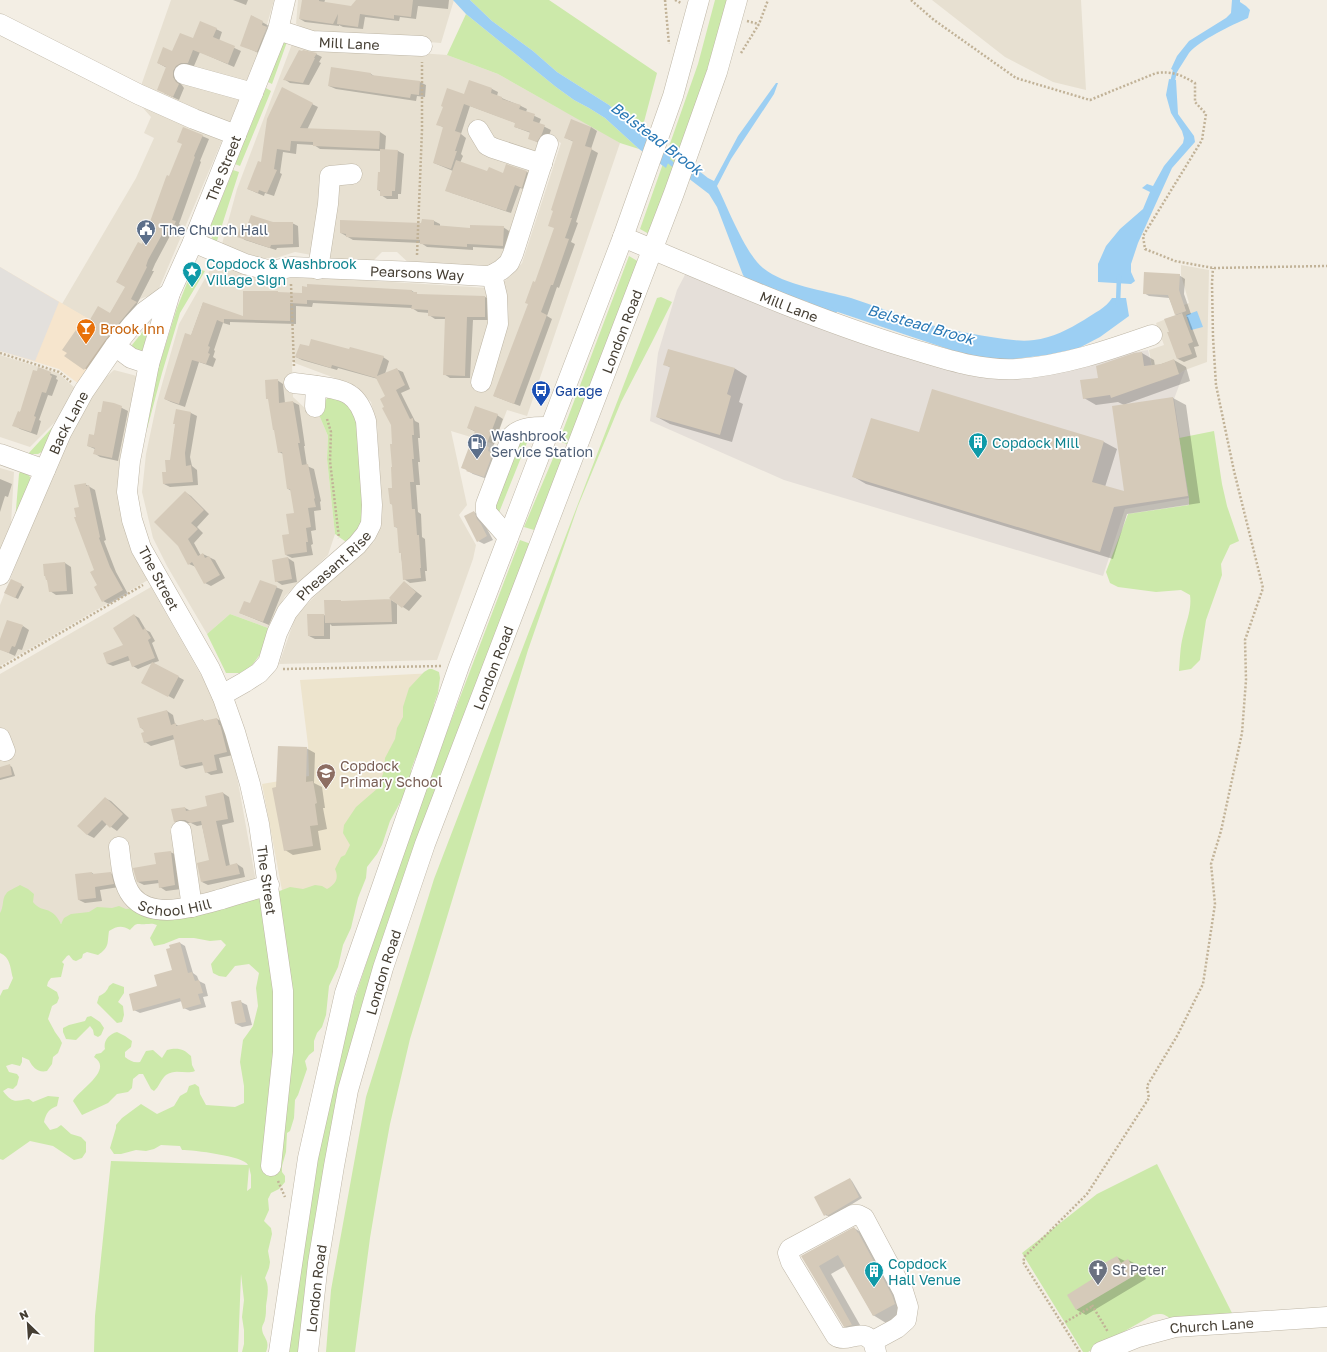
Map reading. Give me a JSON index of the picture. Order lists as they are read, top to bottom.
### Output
{
  "streets": {
    "street": [
      "Mill Lane",
      "The Street",
      "Pearsons Way",
      "London Road",
      "Back Lane",
      "Pheasant Rise",
      "School Hill",
      "Church Lane"
    ]
  },
  "crossings": [
    ["Mill Lane", "The Street"],
    ["Mill Lane", "London Road"],
    ["The Street", "Pearsons Way"],
    ["The Street", "Back Lane"],
    ["The Street", "School Hill"]
  ],
  "water": ["Belstead Brook"],
  "places": {
    "public building": ["The Church Hall"],
    "place": ["Copdock & Washbrook Village Sign"],
    "bar": ["Brook Inn"],
    "bus stop": ["Garage"],
    "building": ["Copdock Mill", "Copdock Hall Venue"],
    "fuel station": ["Washbrook Service Station"],
    "school or university": ["Copdock Primary School"],
    "church": ["St Peter"]
  },
  "north": "top left"
}
